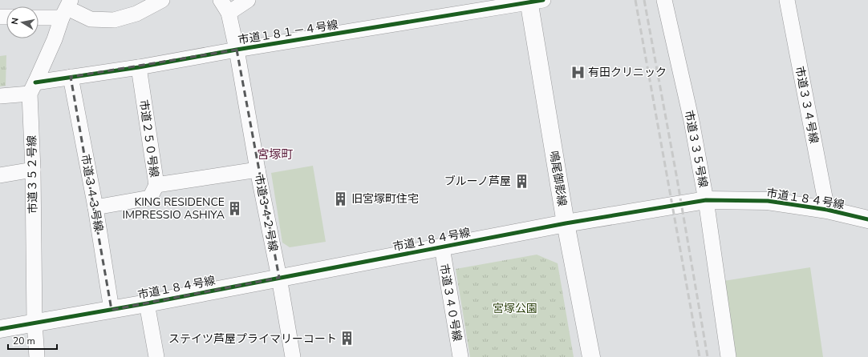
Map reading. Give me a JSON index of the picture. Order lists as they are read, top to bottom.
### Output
{
  "streets": {
    "street": [
      "市道１８１－４号線",
      "市道３３４号線",
      "市道２５０号線",
      "市道３３５号線",
      "市道３５２号線",
      "鳴尾御影線",
      "市道３４３号線",
      "市道１８４号線",
      "市道３４２号線",
      "市道３４０号線"
    ]
  },
  "crossings": [
    ["市道１８１－４号線", "市道２５０号線"],
    ["市道１８１－４号線", "市道３５２号線"],
    ["市道１８１－４号線", "鳴尾御影線"],
    ["市道１８１－４号線", "市道３４３号線"],
    ["市道１８１－４号線", "市道３４２号線"],
    ["市道３３４号線", "市道１８４号線"],
    ["市道２５０号線", "市道３４２号線"],
    ["市道３３５号線", "市道１８４号線"],
    ["市道３５２号線", "市道１８４号線"],
    ["鳴尾御影線", "市道１８４号線"],
    ["市道３４３号線", "市道１８４号線"],
    ["市道１８４号線", "市道３４２号線"],
    ["市道１８４号線", "市道３４０号線"]
  ],
  "districts": ["宮塚町"],
  "parks": ["宮塚公園"],
  "places": {
    "hospital": ["有田クリニック"],
    "building": [
      "ブルーノ芦屋",
      "旧宮塚町住宅",
      "KING RESIDENCE IMPRESSIO ASHIYA",
      "ステイツ芦屋プライマリーコート"
    ]
  },
  "scale_bar": "20 m",
  "north": "left"
}
